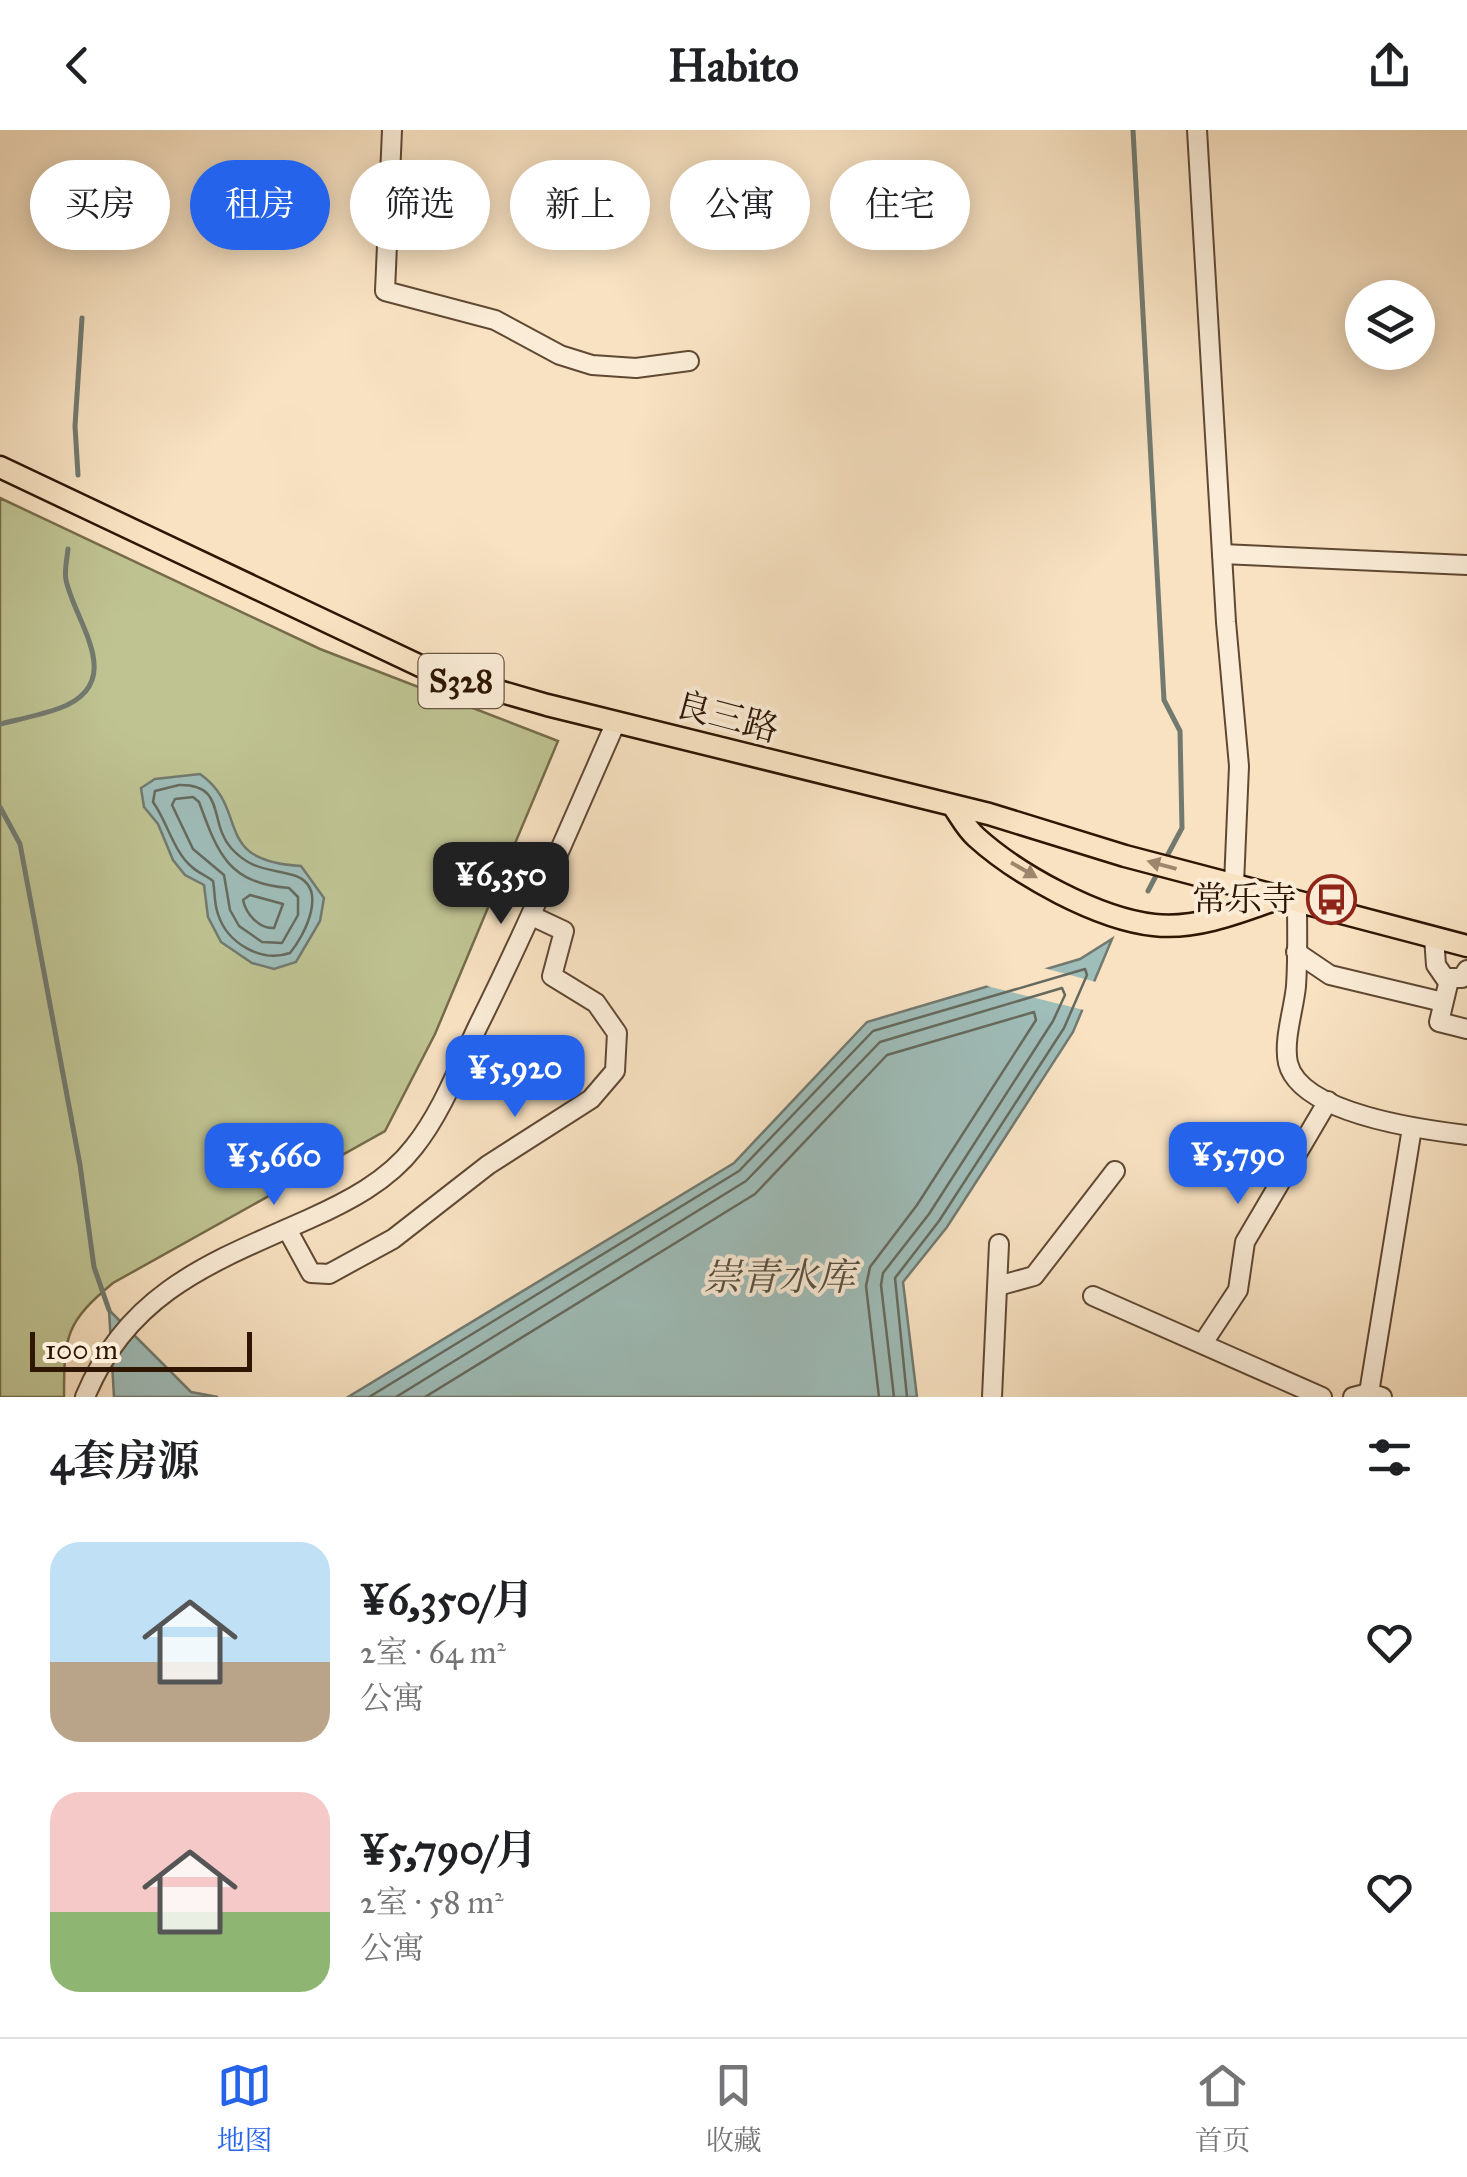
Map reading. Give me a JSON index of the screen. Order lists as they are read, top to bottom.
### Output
{
  "streets": {
    "main road": ["S328", "良三路"]
  },
  "water": ["崇青水库"],
  "places": {
    "bus stop": ["常乐寺"]
  },
  "scale_bar": "100 m",
  "page": {
    "header": "Habito",
    "chip": [
      "买房",
      "租房",
      "筛选",
      "新上",
      "公寓",
      "住宅"
    ],
    "price": [
      "¥6,350",
      "¥5,920",
      "¥5,790",
      "¥5,660"
    ],
    "scale": "100 m",
    "heading": "4套房源",
    "list": [
      {
        "name": "¥6,350/月",
        "note": "2室 · 64 m² · 公寓"
      },
      {
        "name": "¥5,790/月",
        "note": "2室 · 58 m² · 公寓"
      }
    ],
    "tabs": ["地图", "收藏", "首页"]
  }
}
